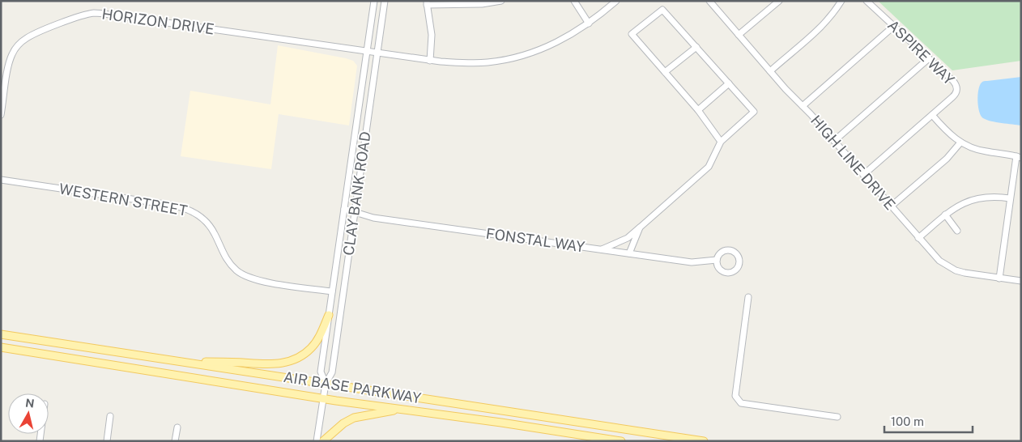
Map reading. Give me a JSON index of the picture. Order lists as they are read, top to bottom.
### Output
{
  "streets": {
    "main road": ["AIR BASE PARKWAY"],
    "street": [
      "HORIZON DRIVE",
      "ASPIRE WAY",
      "HIGH LINE DRIVE",
      "CLAY BANK ROAD",
      "WESTERN STREET",
      "FONSTAL WAY"
    ]
  },
  "crossings": [
    ["HORIZON DRIVE", "CLAY BANK ROAD"],
    ["CLAY BANK ROAD", "WESTERN STREET"],
    ["CLAY BANK ROAD", "FONSTAL WAY"],
    ["CLAY BANK ROAD", "AIR BASE PARKWAY"]
  ],
  "scale_bar": "100 m",
  "north": "top"
}
